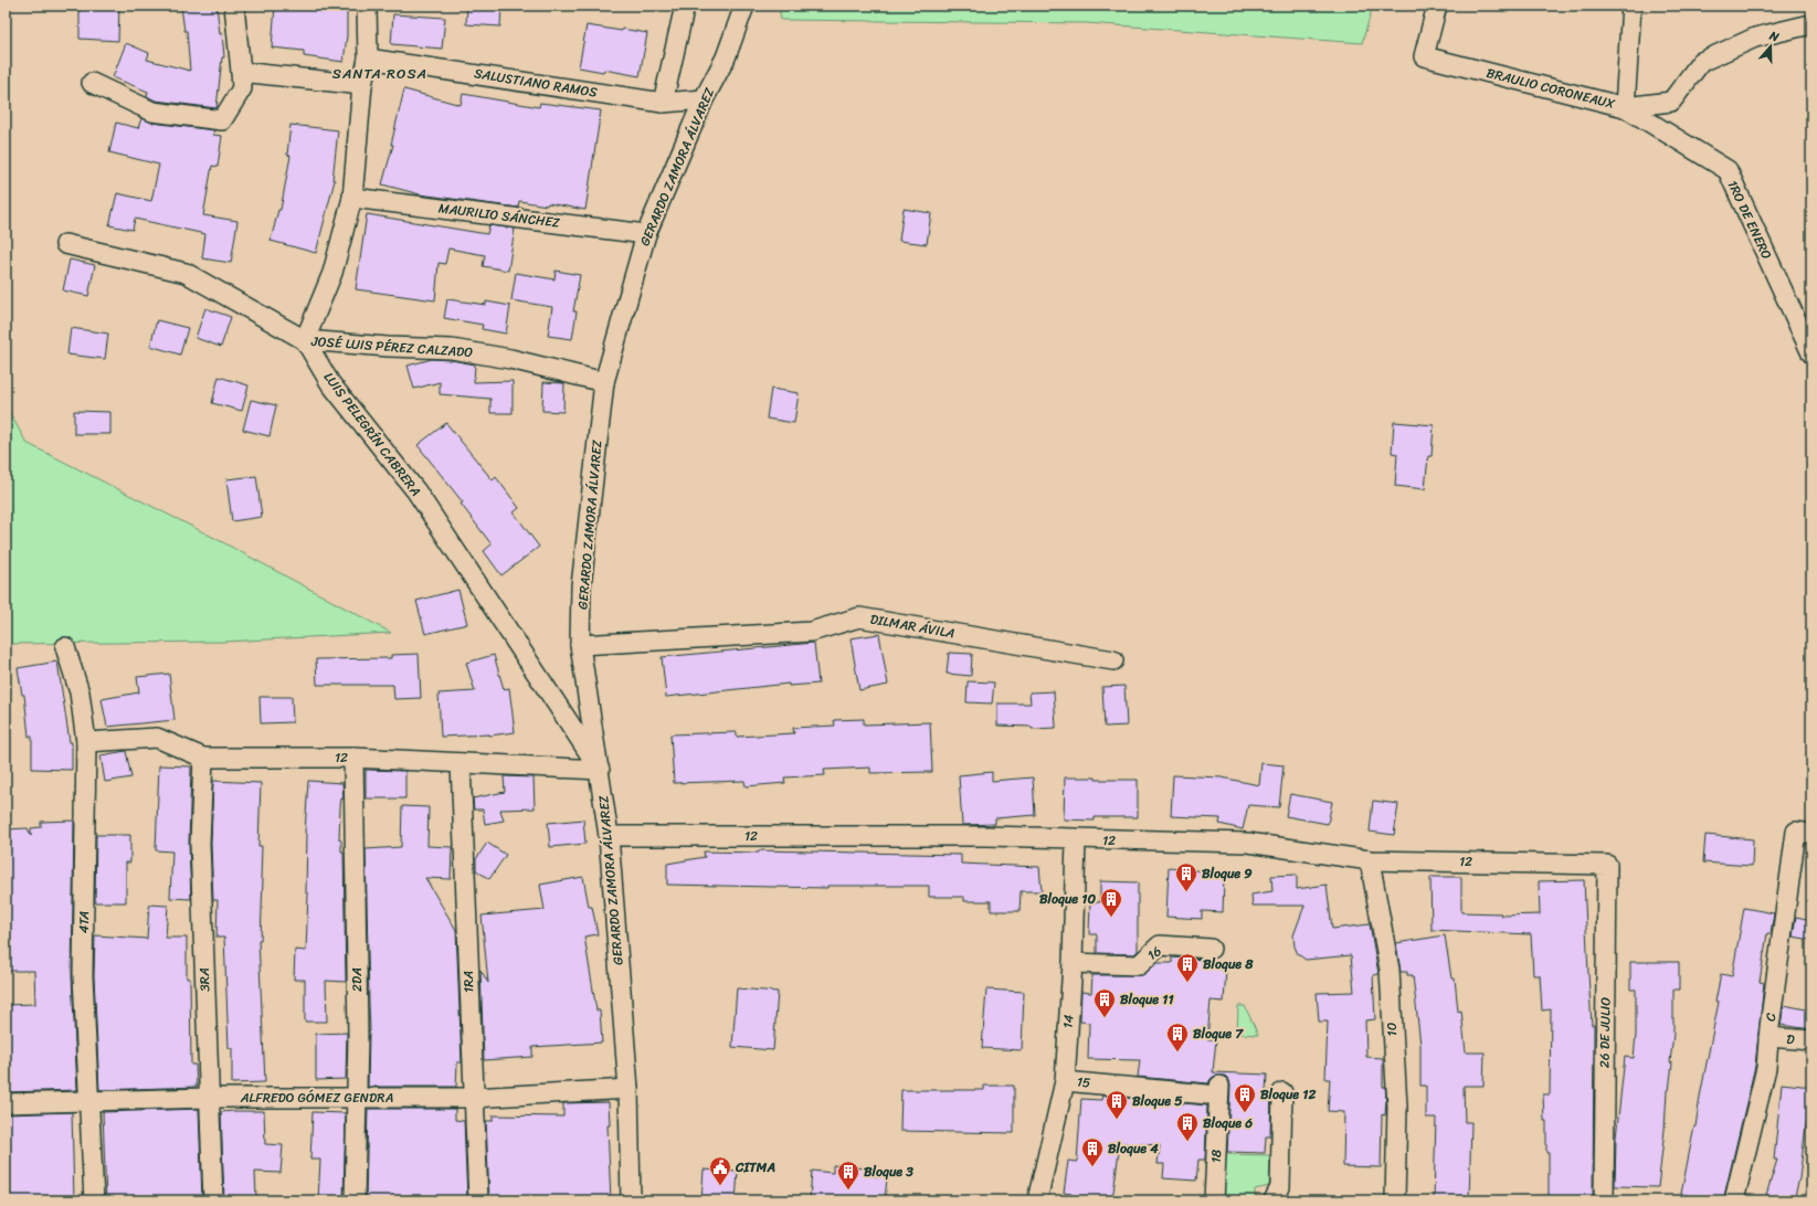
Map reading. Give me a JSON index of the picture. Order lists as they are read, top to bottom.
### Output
{
  "streets": {
    "street": [
      "SALUSTIANO RAMOS",
      "BRAULIO CORONEAUX",
      "GERARDO ZAMORA ÁLVAREZ",
      "MAURILIO SÁNCHEZ",
      "1RO DE ENERO",
      "JOSÉ LUIS PÉREZ CALZADO",
      "LUIS PELEGRÍN CABRERA",
      "DILMAR ÁVILA",
      "12",
      "4TA",
      "16",
      "3RA",
      "2DA",
      "1RA",
      "C",
      "14",
      "10",
      "26 DE JULIO",
      "D",
      "15",
      "ALFREDO GÓMEZ GENDRA",
      "18"
    ]
  },
  "crossings": [
    ["SALUSTIANO RAMOS", "GERARDO ZAMORA ÁLVAREZ"],
    ["BRAULIO CORONEAUX", "1RO DE ENERO"],
    ["GERARDO ZAMORA ÁLVAREZ", "MAURILIO SÁNCHEZ"],
    ["GERARDO ZAMORA ÁLVAREZ", "JOSÉ LUIS PÉREZ CALZADO"],
    ["GERARDO ZAMORA ÁLVAREZ", "LUIS PELEGRÍN CABRERA"],
    ["GERARDO ZAMORA ÁLVAREZ", "DILMAR ÁVILA"],
    ["GERARDO ZAMORA ÁLVAREZ", "12"],
    ["GERARDO ZAMORA ÁLVAREZ", "ALFREDO GÓMEZ GENDRA"],
    ["JOSÉ LUIS PÉREZ CALZADO", "LUIS PELEGRÍN CABRERA"],
    ["LUIS PELEGRÍN CABRERA", "12"],
    ["12", "4TA"],
    ["12", "3RA"],
    ["12", "2DA"],
    ["12", "1RA"],
    ["12", "14"],
    ["12", "10"],
    ["12", "26 DE JULIO"],
    ["4TA", "ALFREDO GÓMEZ GENDRA"],
    ["16", "14"],
    ["3RA", "ALFREDO GÓMEZ GENDRA"],
    ["2DA", "ALFREDO GÓMEZ GENDRA"],
    ["1RA", "ALFREDO GÓMEZ GENDRA"],
    ["C", "D"],
    ["14", "15"],
    ["15", "18"]
  ],
  "districts": ["SANTA ROSA"],
  "places": {
    "building": [
      "Bloque 9",
      "Bloque 10",
      "Bloque 8",
      "Bloque 11",
      "Bloque 7",
      "Bloque 12",
      "Bloque 5",
      "Bloque 6",
      "Bloque 4",
      "Bloque 3"
    ],
    "public building": ["CITMA"]
  },
  "north": "top"
}
